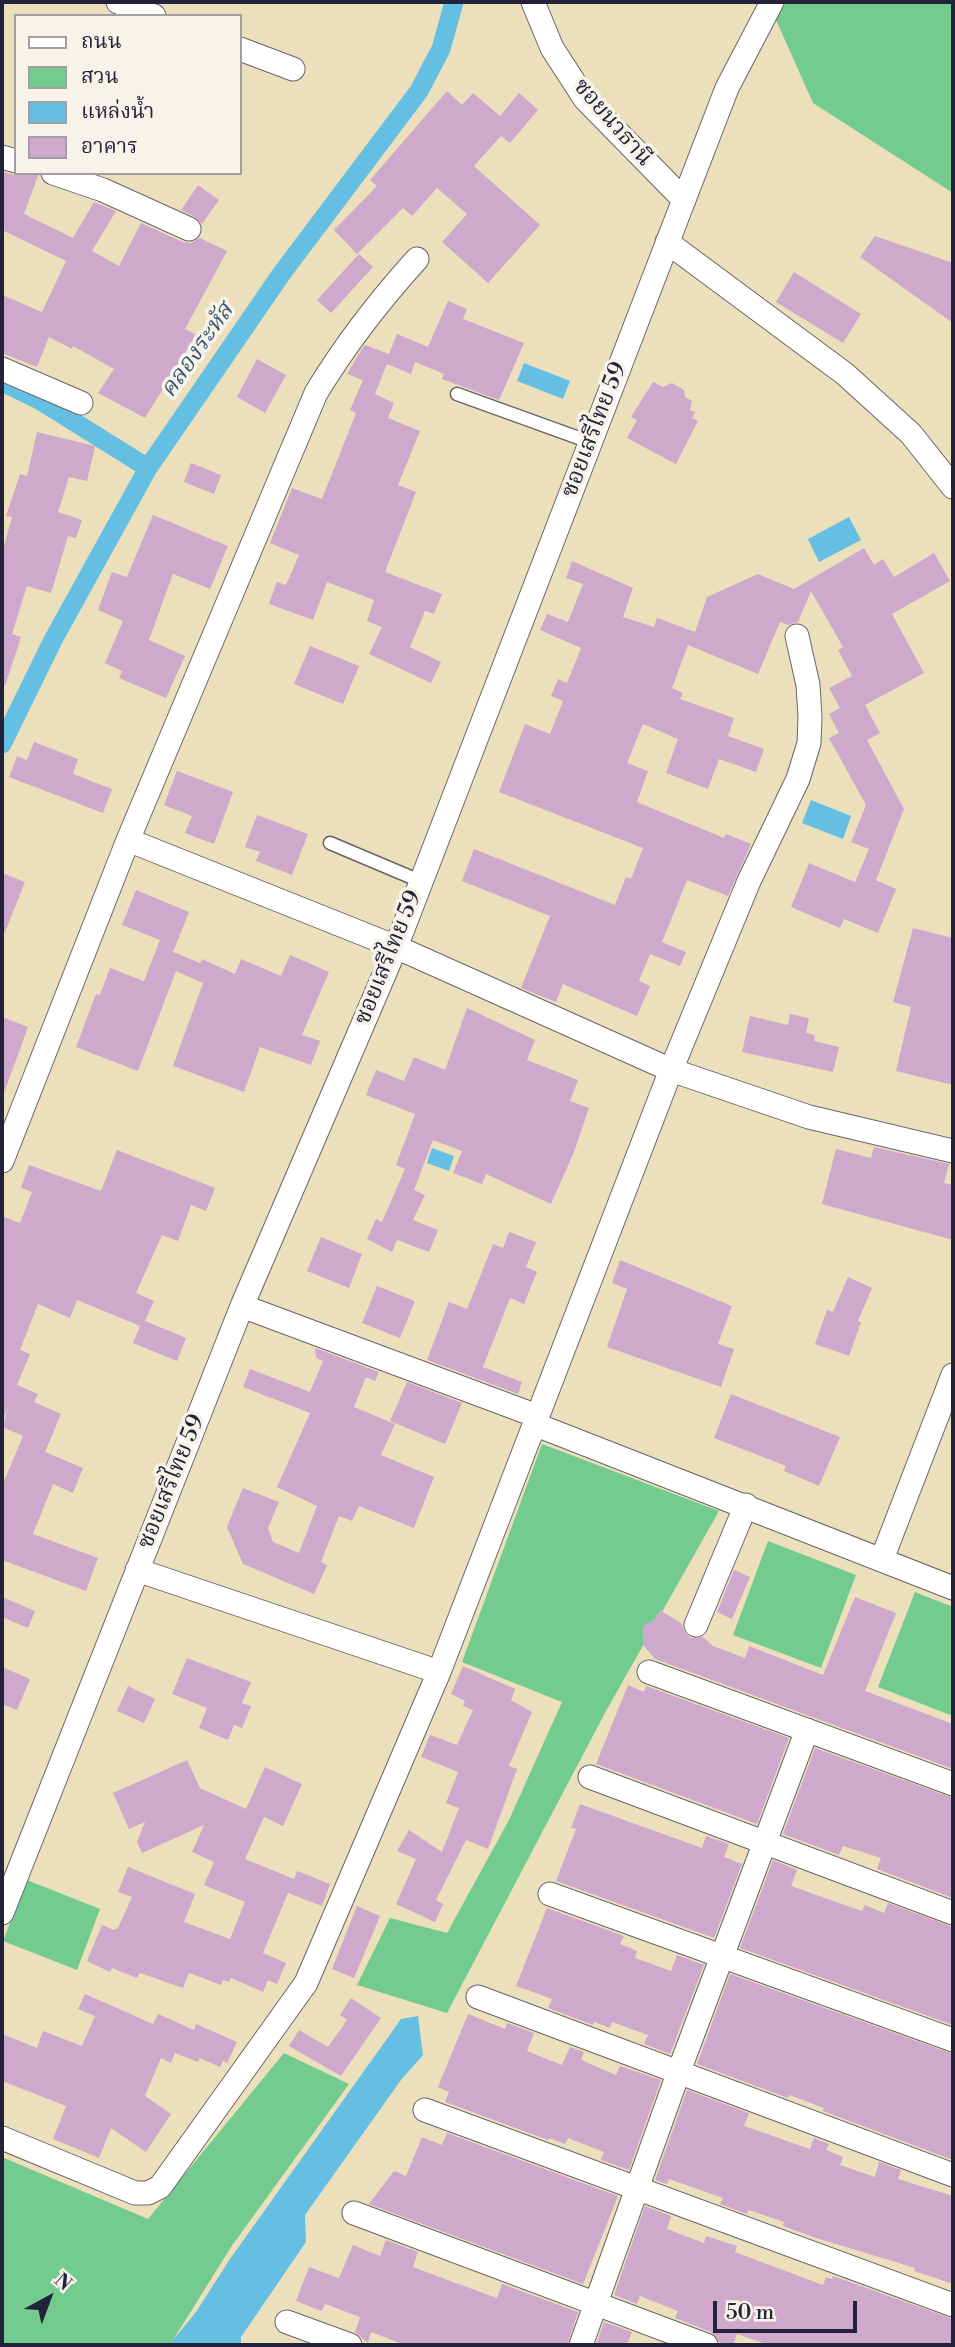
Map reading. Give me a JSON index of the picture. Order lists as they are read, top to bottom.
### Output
{
  "streets": {
    "street": ["ซอยนวธานี", "ซอยเสรีไทย 59"]
  },
  "crossings": [
    ["ซอยนวธานี", "ซอยเสรีไทย 59"]
  ],
  "water": ["คลองระหัส"],
  "legend": [
    "ถนน",
    "สวน",
    "แหล่งน้ำ",
    "อาคาร"
  ],
  "scale_bar": "50 m",
  "north": "top right"
}
